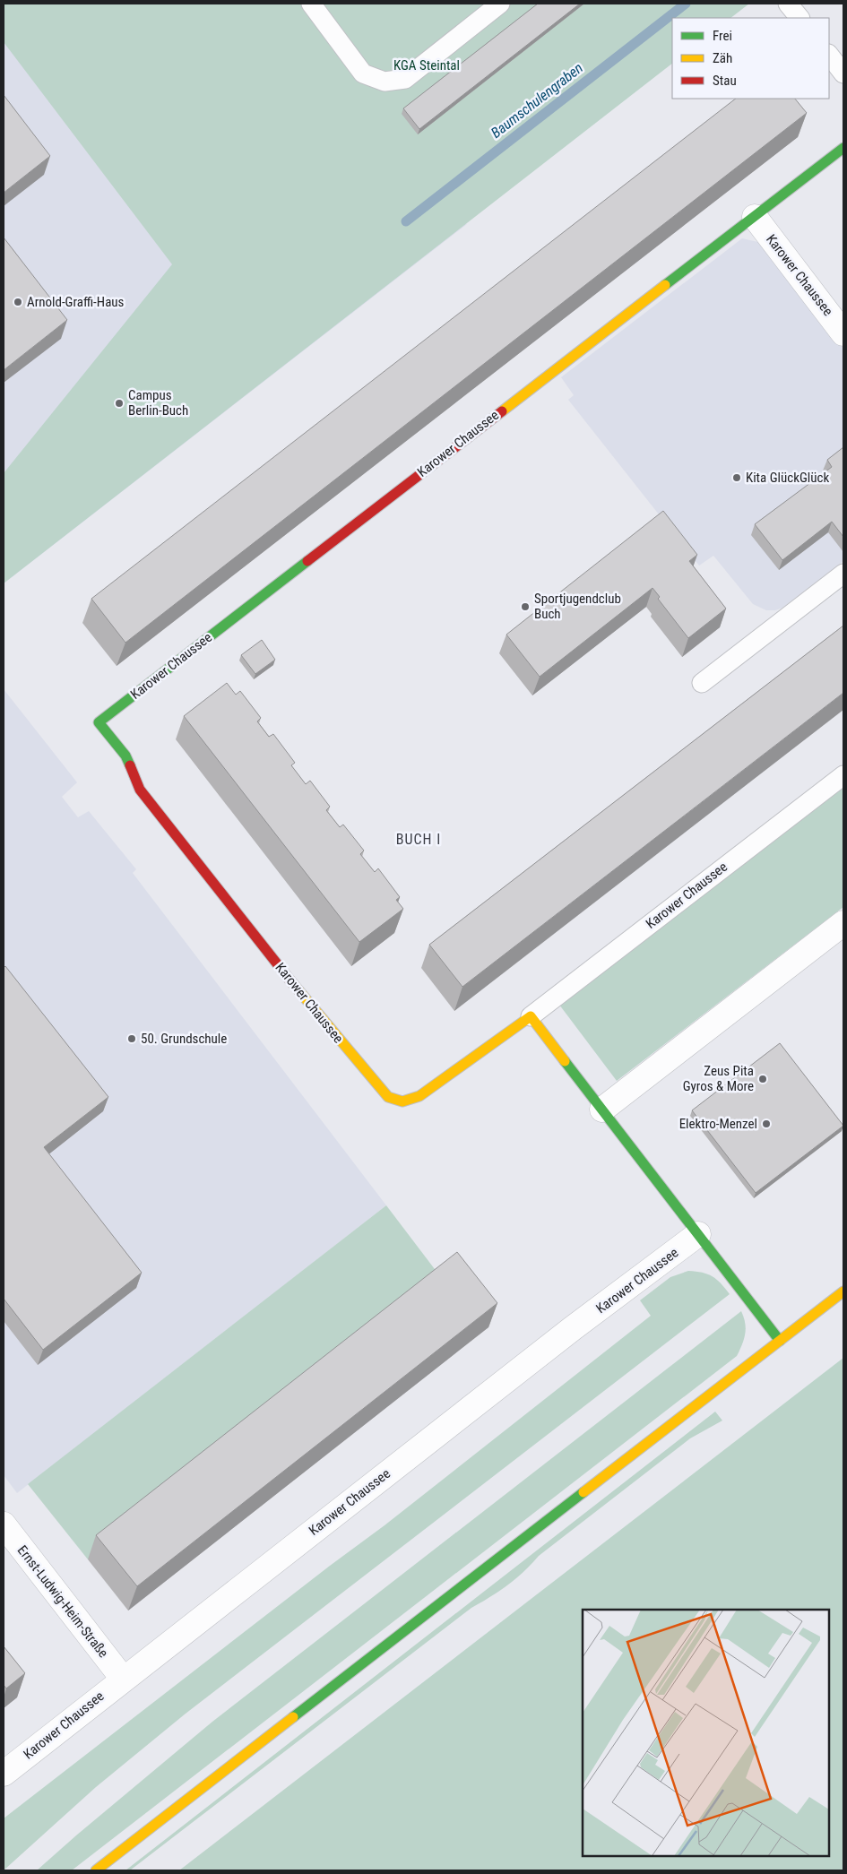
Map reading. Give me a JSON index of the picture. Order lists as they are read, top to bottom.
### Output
{
  "streets": {
    "street": ["Karower Chaussee", "Ernst-Ludwig-Heim-Straße"]
  },
  "crossings": [
    ["Karower Chaussee", "Ernst-Ludwig-Heim-Straße"]
  ],
  "districts": ["BUCH I"],
  "water": ["Baumschulengraben"],
  "parks": ["KGA Steintal"],
  "places": [
    "Arnold-Graffi-Haus",
    "Campus Berlin-Buch",
    "Kita GlückGlück",
    "Sportjugendclub Buch",
    "50. Grundschule",
    "Zeus Pita Gyros & More",
    "Elektro-Menzel"
  ],
  "legend": ["Frei", "Zäh", "Stau"]
}
